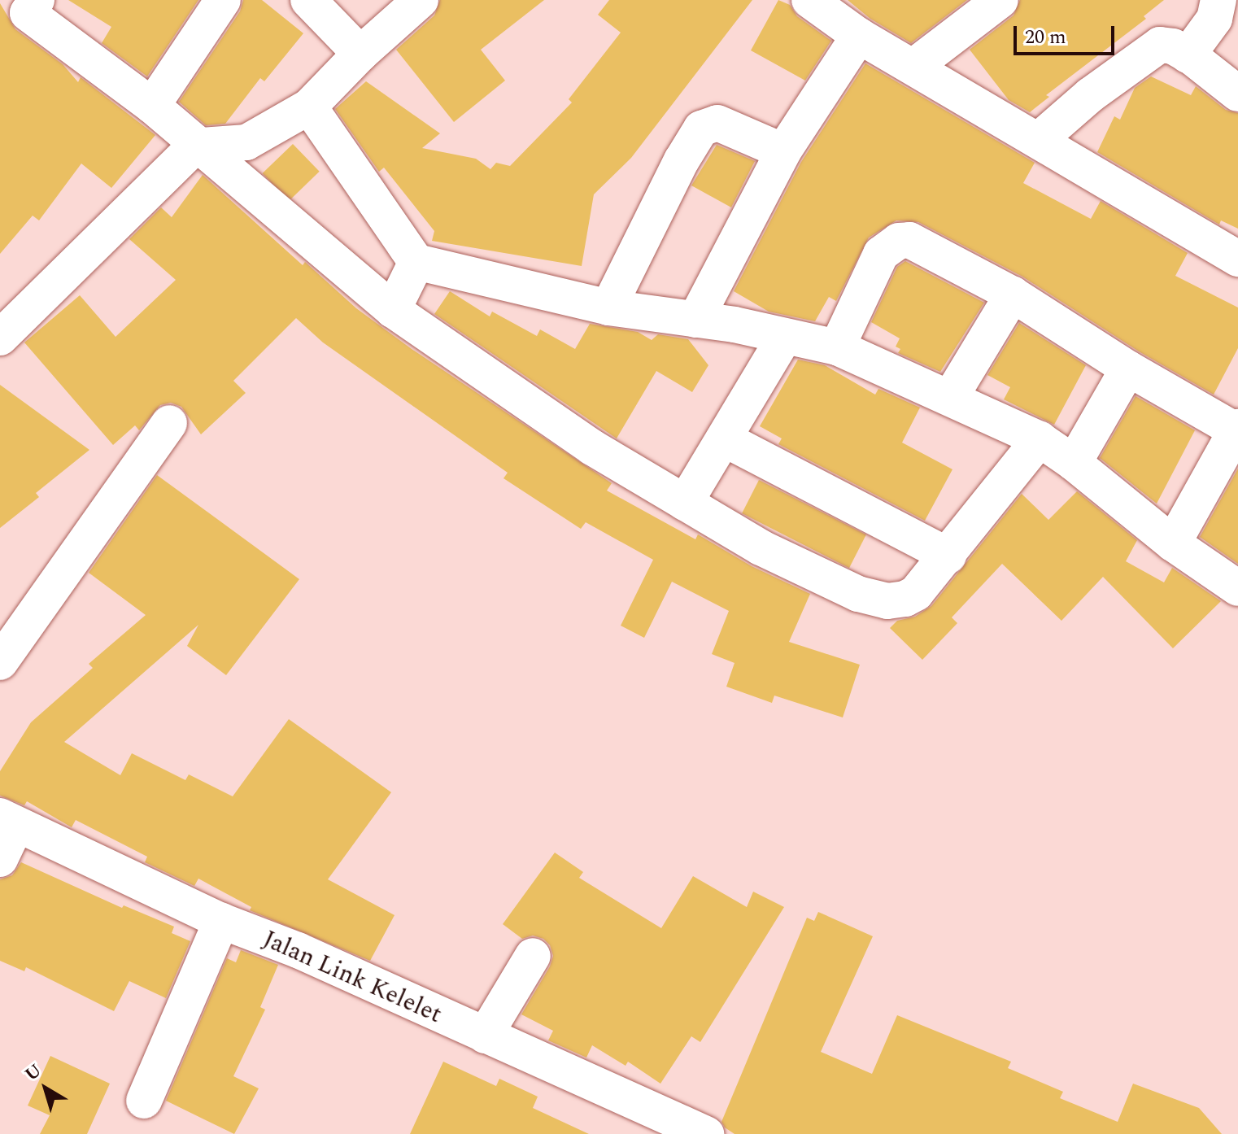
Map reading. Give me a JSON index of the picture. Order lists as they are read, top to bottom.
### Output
{
  "streets": {
    "street": ["Jalan Link Kelelet"]
  },
  "scale_bar": "20 m",
  "north": "top left"
}
